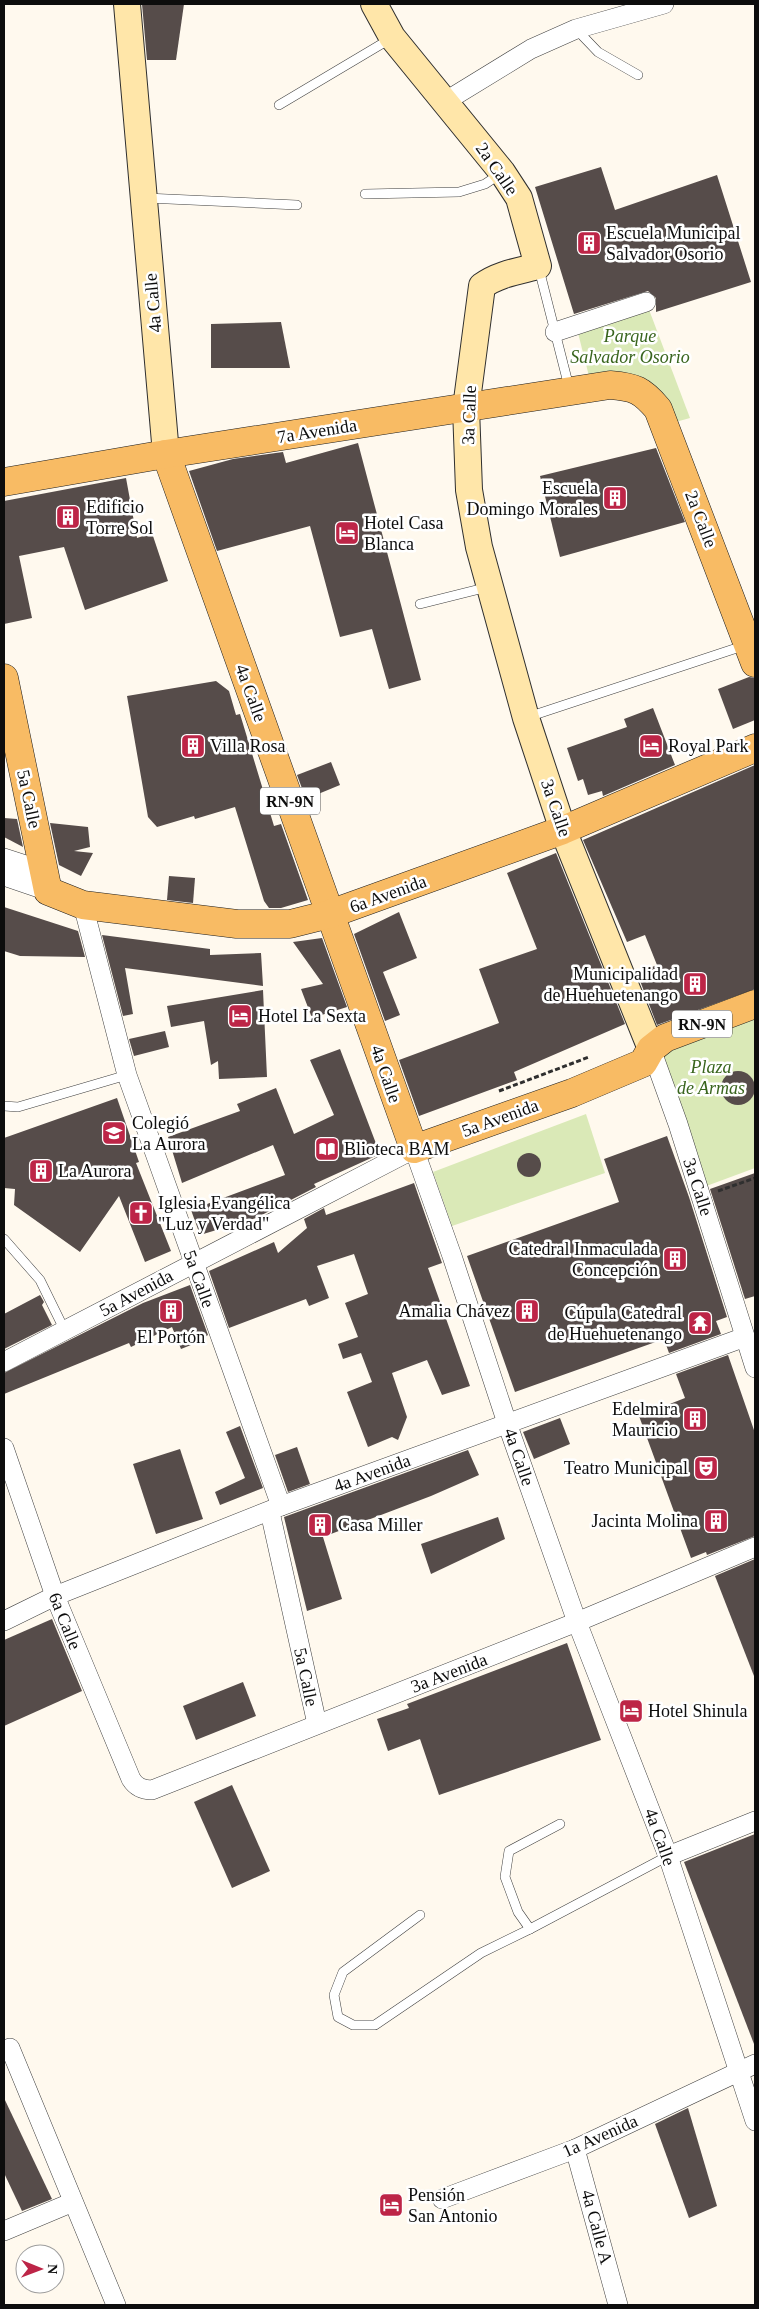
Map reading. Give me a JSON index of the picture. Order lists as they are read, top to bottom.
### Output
{
  "streets": {
    "main road": [
      "2a Calle",
      "4a Calle",
      "3a Calle",
      "7a Avenida",
      "5a Calle",
      "RN-9N",
      "6a Avenida",
      "5a Avenida"
    ],
    "street": [
      "4a Avenida",
      "6a Calle",
      "3a Avenida",
      "1a Avenida",
      "4a Calle A"
    ]
  },
  "crossings": [
    ["2a Calle", "3a Calle"],
    ["2a Calle", "7a Avenida"],
    ["4a Calle", "7a Avenida"],
    ["4a Calle", "6a Avenida"],
    ["4a Calle", "5a Avenida"],
    ["4a Calle", "4a Avenida"],
    ["4a Calle", "3a Avenida"],
    ["4a Calle", "1a Avenida"],
    ["3a Calle", "7a Avenida"],
    ["3a Calle", "6a Avenida"],
    ["3a Calle", "5a Avenida"],
    ["3a Calle", "4a Avenida"],
    ["5a Calle", "6a Avenida"],
    ["5a Calle", "5a Avenida"],
    ["5a Calle", "4a Avenida"],
    ["5a Calle", "3a Avenida"],
    ["4a Avenida", "6a Calle"],
    ["6a Calle", "3a Avenida"],
    ["1a Avenida", "4a Calle A"]
  ],
  "parks": ["Parque Salvador Osorio", "Plaza de Armas"],
  "places": {
    "building": [
      "Escuela Municipal Salvador Osorio",
      "Escuela Domingo Morales",
      "Edificio Torre Sol",
      "Villa Rosa",
      "Municipalidad de Huehuetenango",
      "La Aurora",
      "Catedral Inmaculada Concepción",
      "El Portón",
      "Amalia Chávez",
      "Edelmira Mauricio",
      "Jacinta Molina",
      "Casa Miller"
    ],
    "hotel": [
      "Hotel Casa Blanca",
      "Royal Park",
      "Hotel La Sexta",
      "Hotel Shinula",
      "Pensión San Antonio"
    ],
    "school or university": ["Colegió La Aurora"],
    "library": ["Blioteca BAM"],
    "church": ["Iglesia Evangélica \"Luz y Verdad\""],
    "temple": ["Cúpula Catedral de Huehuetenango"],
    "theatre": ["Teatro Municipal"]
  },
  "north": "right"
}
